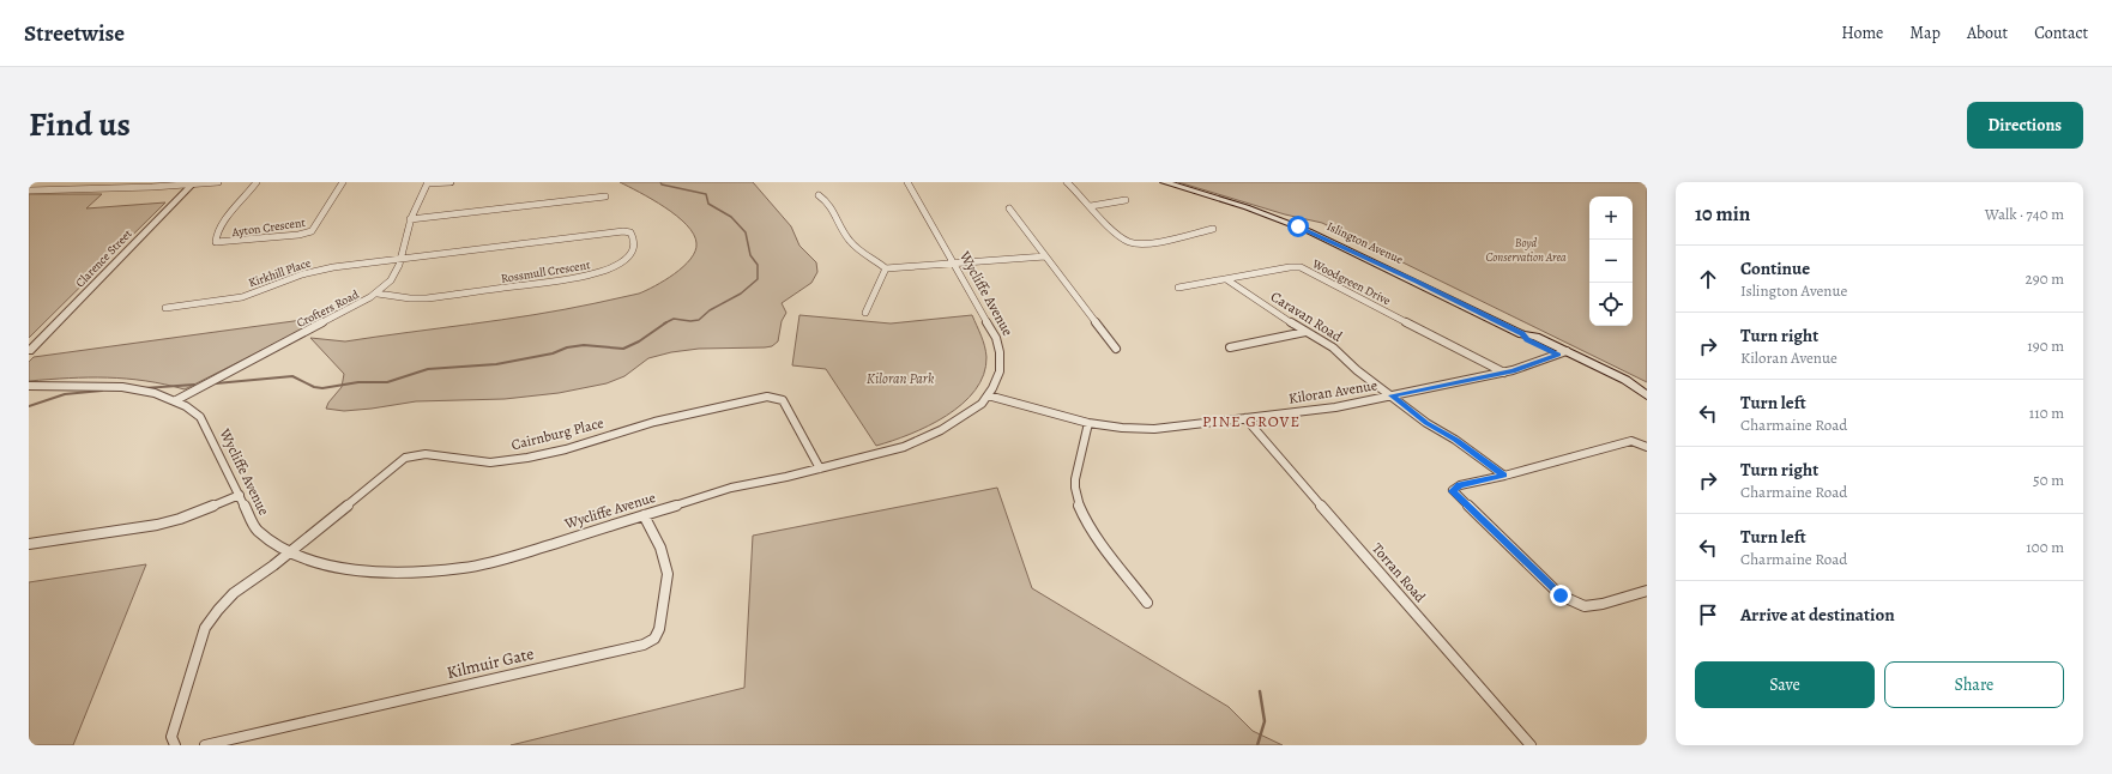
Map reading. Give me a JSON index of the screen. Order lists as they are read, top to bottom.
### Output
{
  "streets": {
    "main road": ["Islington Avenue"],
    "street": [
      "Ayton Crescent",
      "Clarence Street",
      "Rossmull Crescent",
      "Kirkhill Place",
      "Woodgreen Drive",
      "Wycliffe Avenue",
      "Crofters Road",
      "Caravan Road",
      "Kiloran Avenue",
      "Cairnburg Place",
      "Torran Road",
      "Kilmuir Gate"
    ]
  },
  "crossings": [
    ["Islington Avenue", "Kiloran Avenue"],
    ["Rossmull Crescent", "Kirkhill Place"],
    ["Rossmull Crescent", "Crofters Road"],
    ["Kirkhill Place", "Crofters Road"],
    ["Woodgreen Drive", "Caravan Road"],
    ["Woodgreen Drive", "Kiloran Avenue"],
    ["Wycliffe Avenue", "Crofters Road"],
    ["Wycliffe Avenue", "Kiloran Avenue"],
    ["Wycliffe Avenue", "Cairnburg Place"],
    ["Wycliffe Avenue", "Kilmuir Gate"],
    ["Caravan Road", "Kiloran Avenue"],
    ["Kiloran Avenue", "Torran Road"]
  ],
  "districts": ["PINE GROVE"],
  "parks": ["Boyd Conservation Area", "Kiloran Park"],
  "page": {
    "header": "Streetwise",
    "nav": [
      "Home",
      "Map",
      "About",
      "Contact"
    ],
    "title": "Find us",
    "buttons": [
      "Directions",
      ["Save", "Share"]
    ],
    "heading": ["10 min", "Walk · 740 m"],
    "map_buttons": ["+", "−"],
    "list": [
      ["Continue", "Islington Avenue", "290 m"],
      ["Turn right", "Kiloran Avenue", "190 m"],
      ["Turn left", "Charmaine Road", "110 m"],
      ["Turn right", "Charmaine Road", "50 m"],
      ["Turn left", "Charmaine Road", "100 m"],
      "Arrive at destination"
    ]
  }
}
